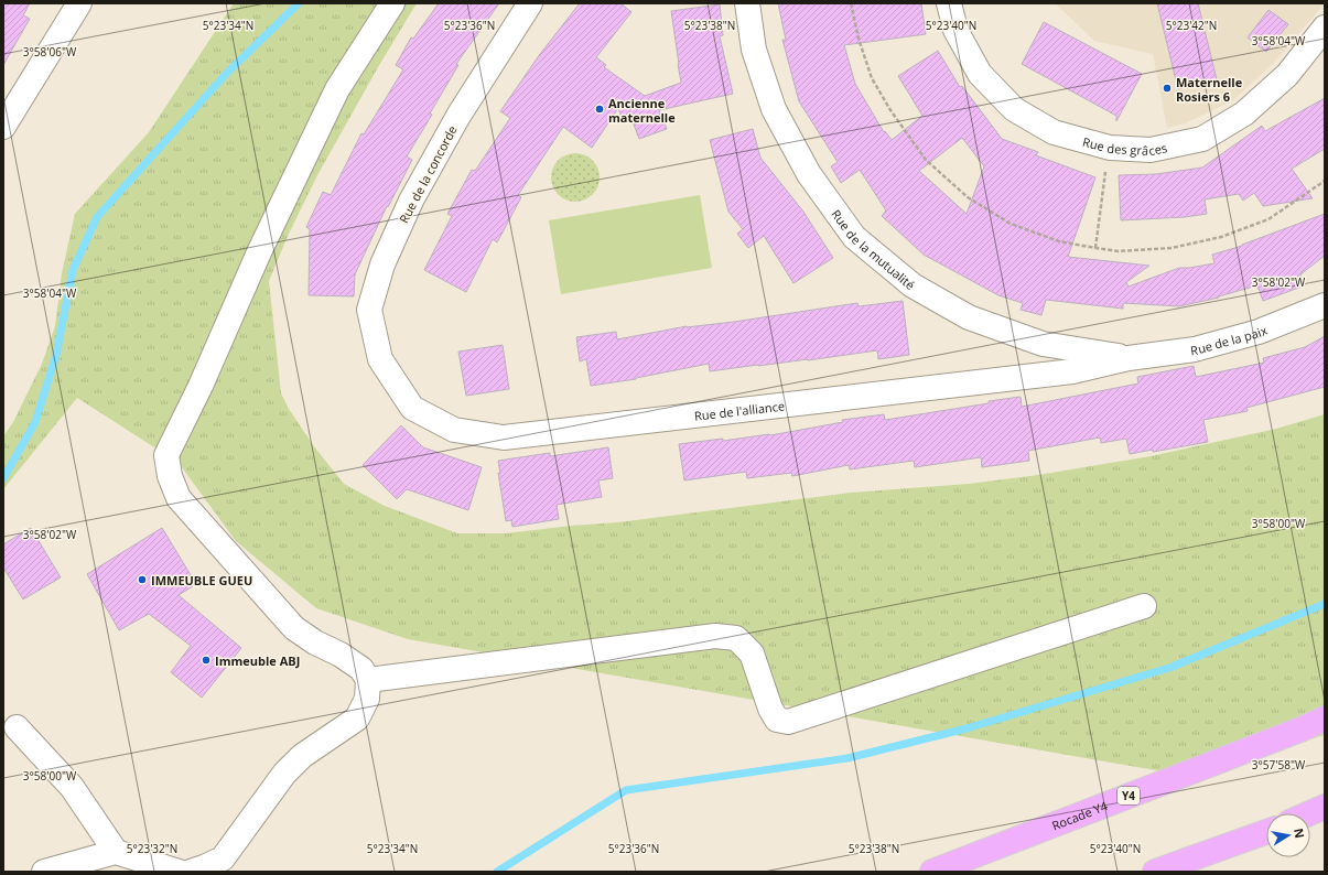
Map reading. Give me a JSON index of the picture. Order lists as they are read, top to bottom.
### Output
{
  "streets": {
    "highway": ["Y4", "Rocade Y4"],
    "street": [
      "Rue des grâces",
      "Rue de la concorde",
      "Rue de la mutualité",
      "Rue de la paix",
      "Rue de l'alliance"
    ]
  },
  "crossings": [
    ["Rue de la concorde", "Rue de l'alliance"],
    ["Rue de la mutualité", "Rue de la paix"],
    ["Rue de la mutualité", "Rue de l'alliance"],
    ["Rue de la paix", "Rue de l'alliance"]
  ],
  "places": [
    "Maternelle Rosiers 6",
    "Ancienne maternelle",
    "IMMEUBLE GUEU",
    "Immeuble ABJ"
  ],
  "north": "right",
  "coordinates": [
    "5°23'34\"N",
    "5°23'36\"N",
    "5°23'38\"N",
    "5°23'40\"N",
    "5°23'42\"N",
    "3°58'04\"W",
    "3°58'06\"W",
    "3°58'02\"W",
    "3°58'00\"W",
    "3°57'58\"W",
    "5°23'32\"N"
  ]
}
